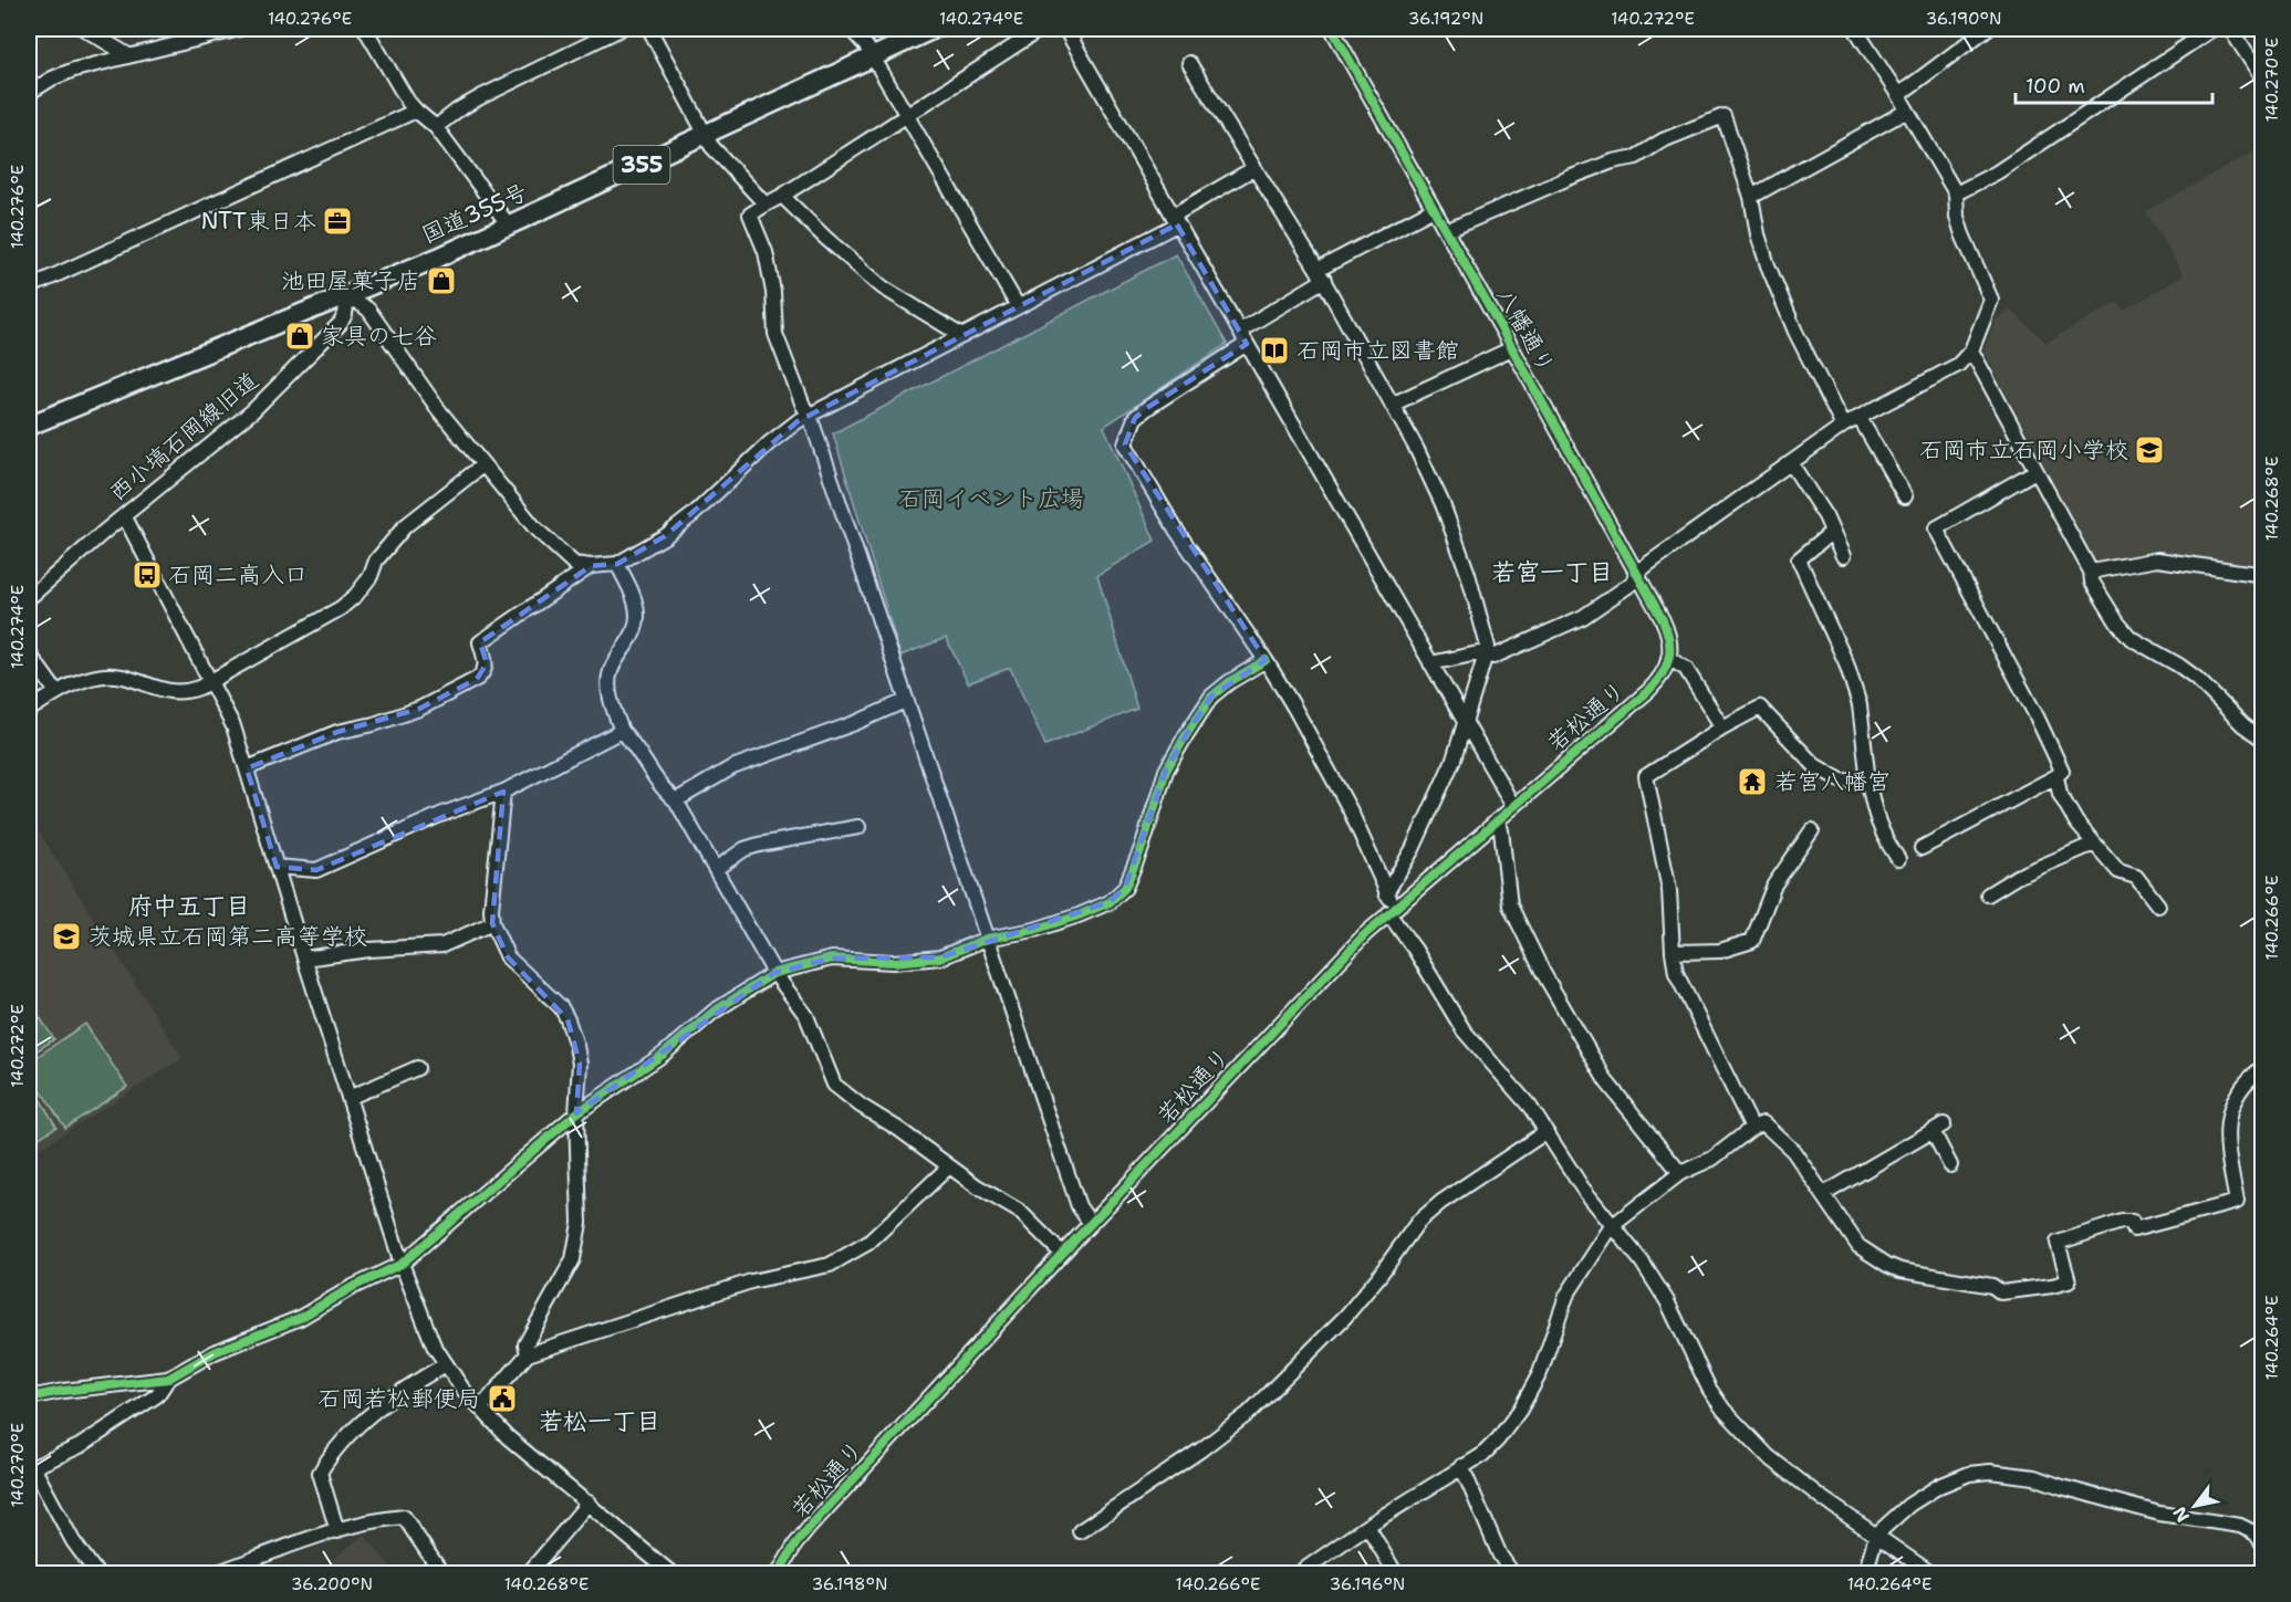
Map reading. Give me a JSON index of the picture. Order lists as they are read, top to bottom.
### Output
{
  "streets": {
    "highway": ["355", "国道355号"],
    "street": ["八幡通り", "西小塙石岡線旧道", "若松通り"]
  },
  "crossings": [
    ["国道355号", "西小塙石岡線旧道"],
    ["八幡通り", "若松通り"]
  ],
  "districts": ["若宮一丁目", "府中五丁目", "若松一丁目"],
  "parks": ["石岡イベント広場"],
  "places": {
    "office": ["NTT東日本"],
    "shop": ["池田屋菓子店", "家具の七谷"],
    "library": ["石岡市立図書館"],
    "school or university": ["石岡市立石岡小学校", "茨城県立石岡第二高等学校"],
    "bus stop": ["石岡二高入口"],
    "temple": ["若宮八幡宮"],
    "public building": ["石岡若松郵便局"]
  },
  "scale_bar": "100 m",
  "north": "bottom left",
  "coordinates": [
    "140.276°E",
    "140.274°E",
    "36.192°N",
    "140.272°E",
    "36.190°N",
    "140.270°E",
    "140.268°E",
    "140.266°E",
    "140.264°E",
    "36.200°N",
    "36.198°N",
    "36.196°N"
  ]
}
